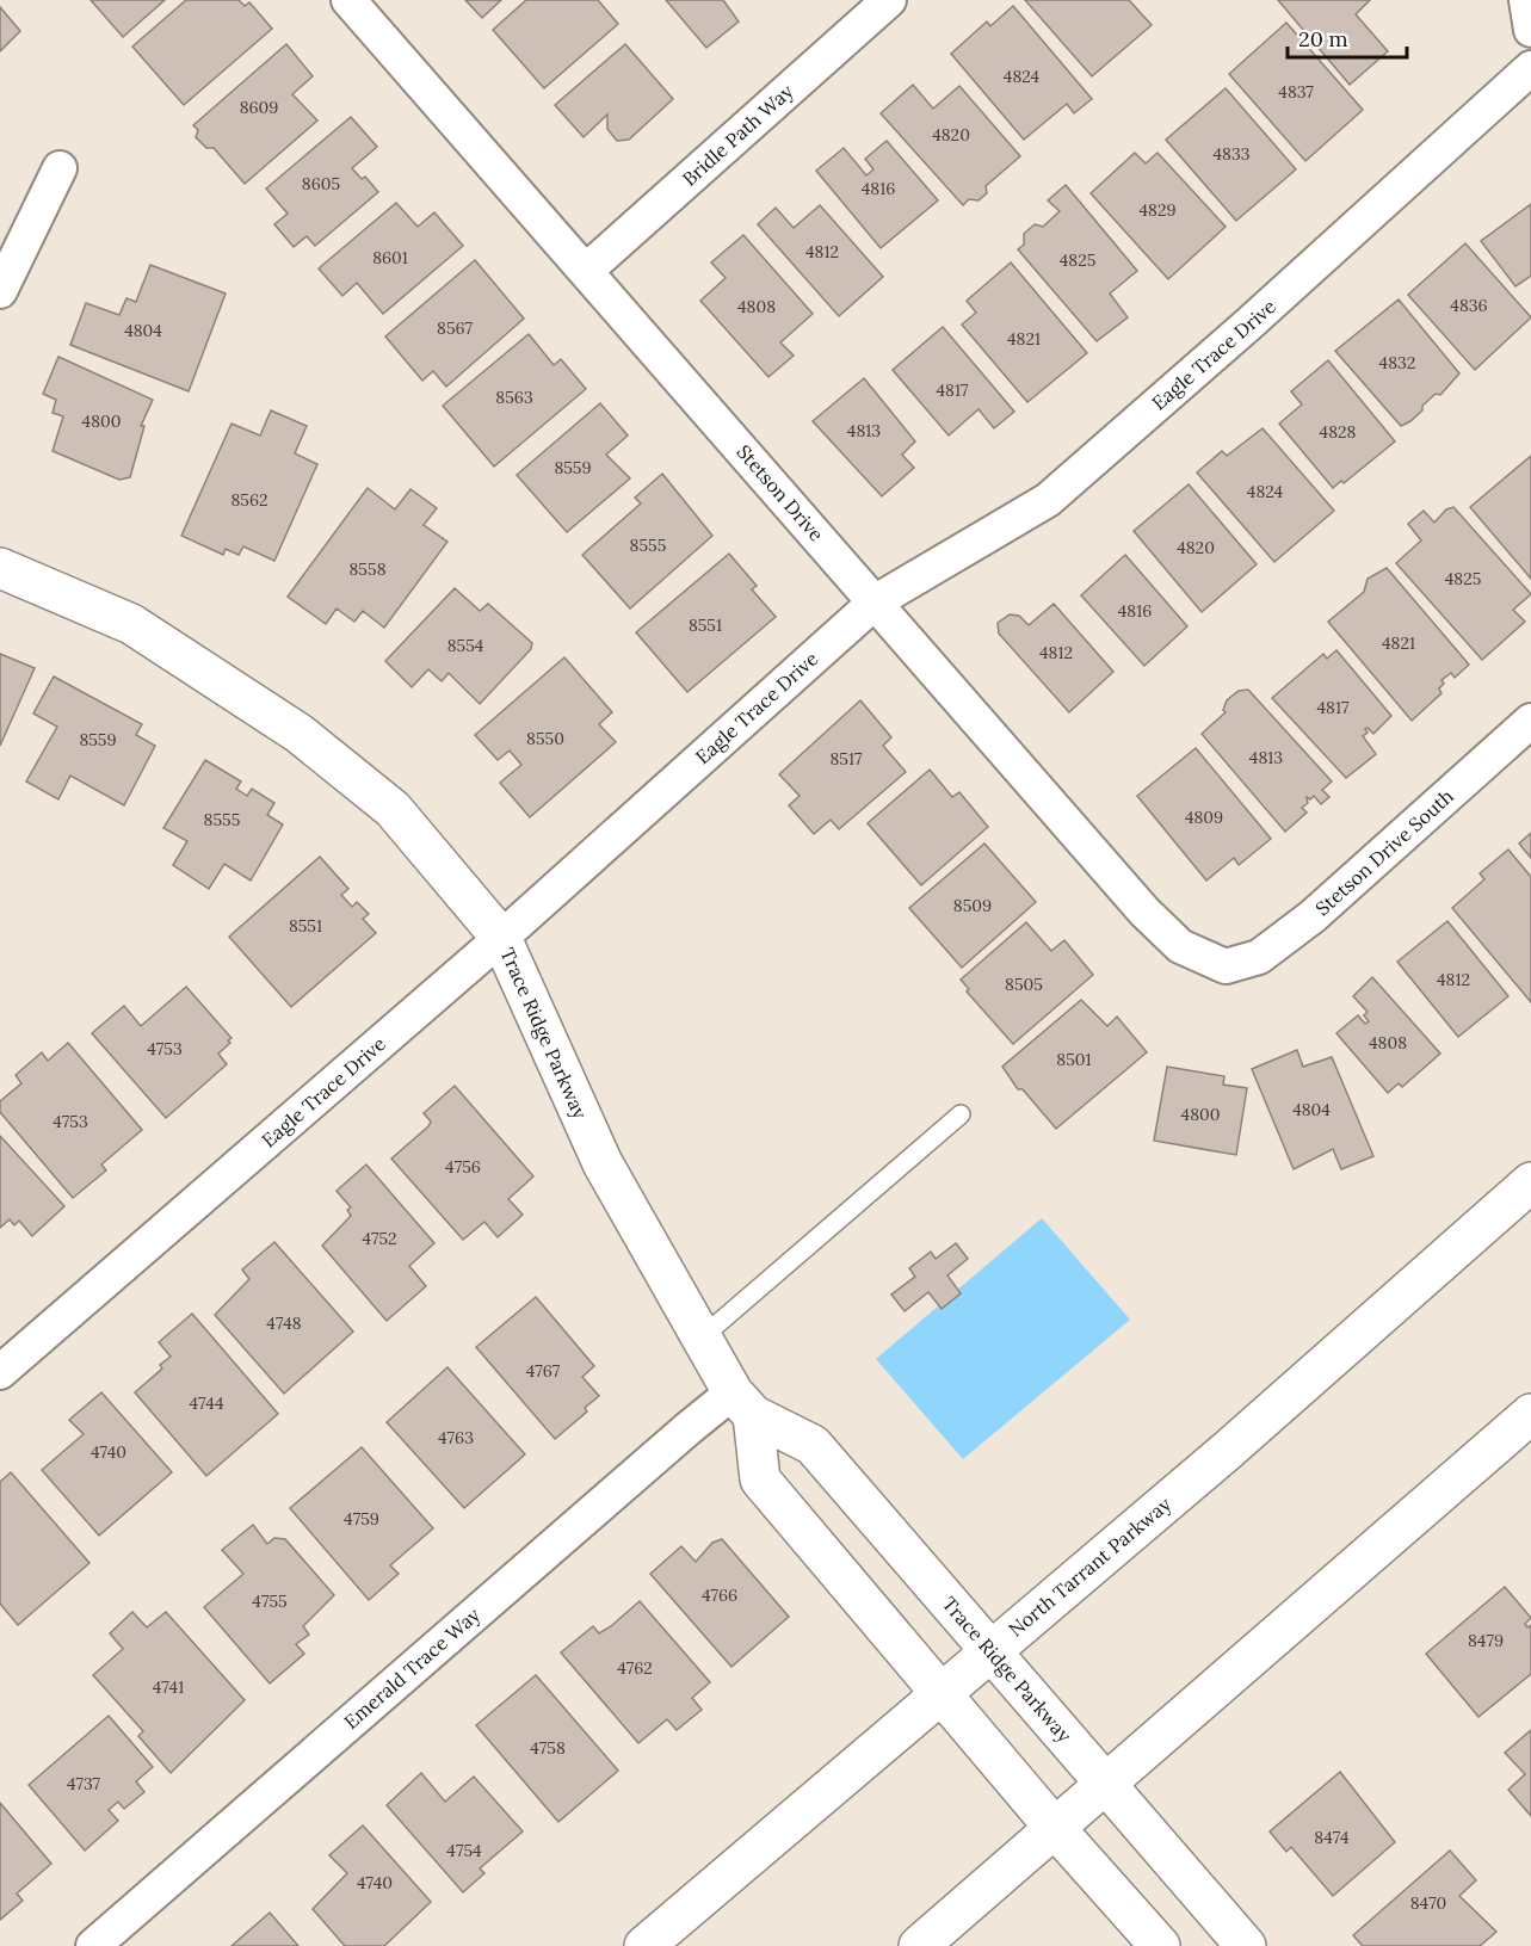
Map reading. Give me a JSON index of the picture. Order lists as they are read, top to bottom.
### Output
{
  "streets": {
    "street": [
      "Bridle Path Way",
      "Eagle Trace Drive",
      "Stetson Drive",
      "Stetson Drive South",
      "Trace Ridge Parkway",
      "North Tarrant Parkway",
      "Emerald Trace Way"
    ]
  },
  "crossings": [
    ["Bridle Path Way", "Stetson Drive"],
    ["Eagle Trace Drive", "Stetson Drive"],
    ["Eagle Trace Drive", "Trace Ridge Parkway"],
    ["Stetson Drive", "Stetson Drive South"],
    ["Trace Ridge Parkway", "North Tarrant Parkway"],
    ["Trace Ridge Parkway", "Emerald Trace Way"]
  ],
  "house_numbers": [
    "4824",
    "4837",
    "8609",
    "4820",
    "4833",
    "8605",
    "4816",
    "4829",
    "4812",
    "8601",
    "4825",
    "4836",
    "4808",
    "8567",
    "4804",
    "4821",
    "4832",
    "4817",
    "8563",
    "4800",
    "4813",
    "4828",
    "8559",
    "4824",
    "8562",
    "8555",
    "4820",
    "8558",
    "4825",
    "4816",
    "8551",
    "4821",
    "8554",
    "4812",
    "4817",
    "8550",
    "8559",
    "4813",
    "8517",
    "4809",
    "8555",
    "8509",
    "8551",
    "4812",
    "8505",
    "4808",
    "4753",
    "8501",
    "4804",
    "4800",
    "4753",
    "4756",
    "4752",
    "4748",
    "4767",
    "4744",
    "4763",
    "4740",
    "4759",
    "4766",
    "4755",
    "8479",
    "4762",
    "4741",
    "4758",
    "4737",
    "8474",
    "4754",
    "4740",
    "8470"
  ],
  "scale_bar": "20 m"
}
